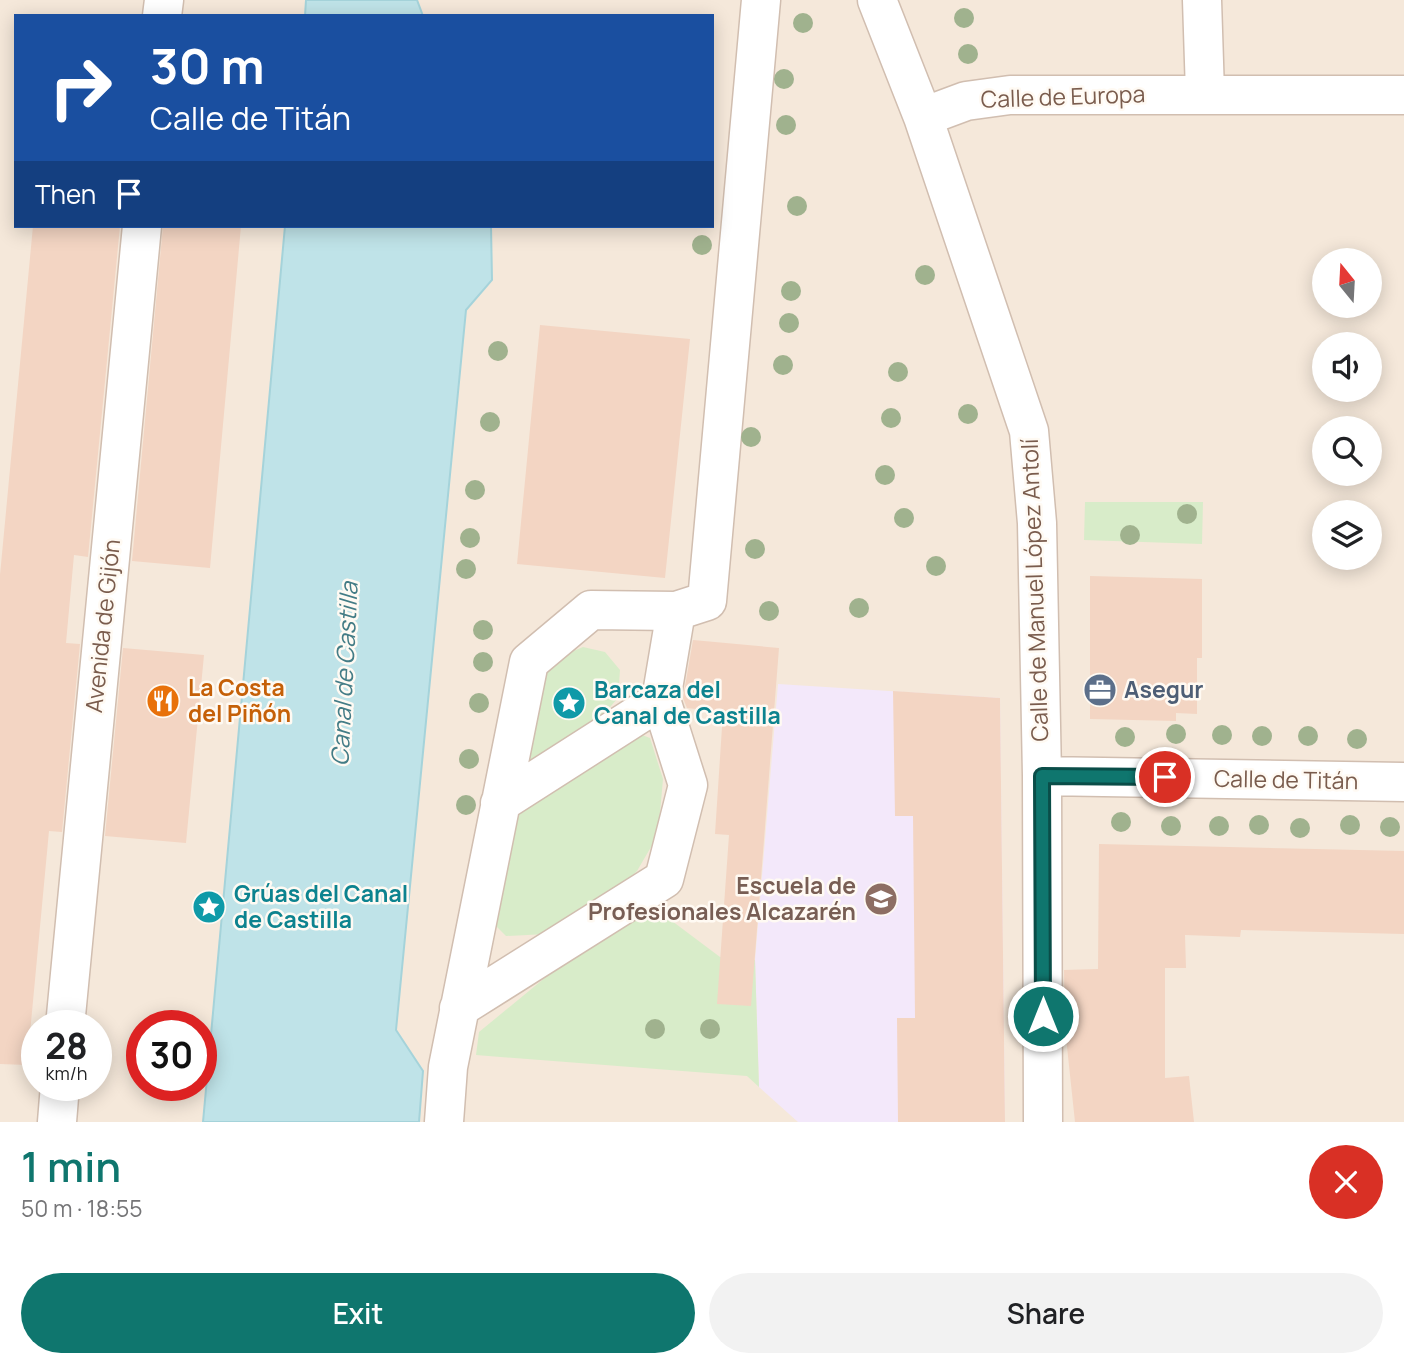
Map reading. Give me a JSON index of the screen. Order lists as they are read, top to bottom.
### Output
{
  "streets": {
    "street": [
      "Calle de Europa",
      "Calle de Manuel López Antolí",
      "Avenida de Gijón",
      "Calle de Titán"
    ]
  },
  "crossings": [
    ["Calle de Europa", "Calle de Manuel López Antolí"],
    ["Calle de Manuel López Antolí", "Calle de Titán"]
  ],
  "water": ["Canal de Castilla"],
  "places": {
    "office": ["Asegur"],
    "restaurant": ["La Costa del Piñón"],
    "place": ["Barcaza del Canal de Castilla", "Grúas del Canal de Castilla"],
    "school or university": ["Escuela de Profesionales Alcazarén"]
  },
  "north": "top",
  "page": {
    "turn": ["30 m", "Calle de Titán"],
    "then": "Then",
    "speed": "28 km/h",
    "limit": "30",
    "heading": ["1 min", "50 m · 18:55"],
    "buttons": ["Exit", "Share"]
  }
}
